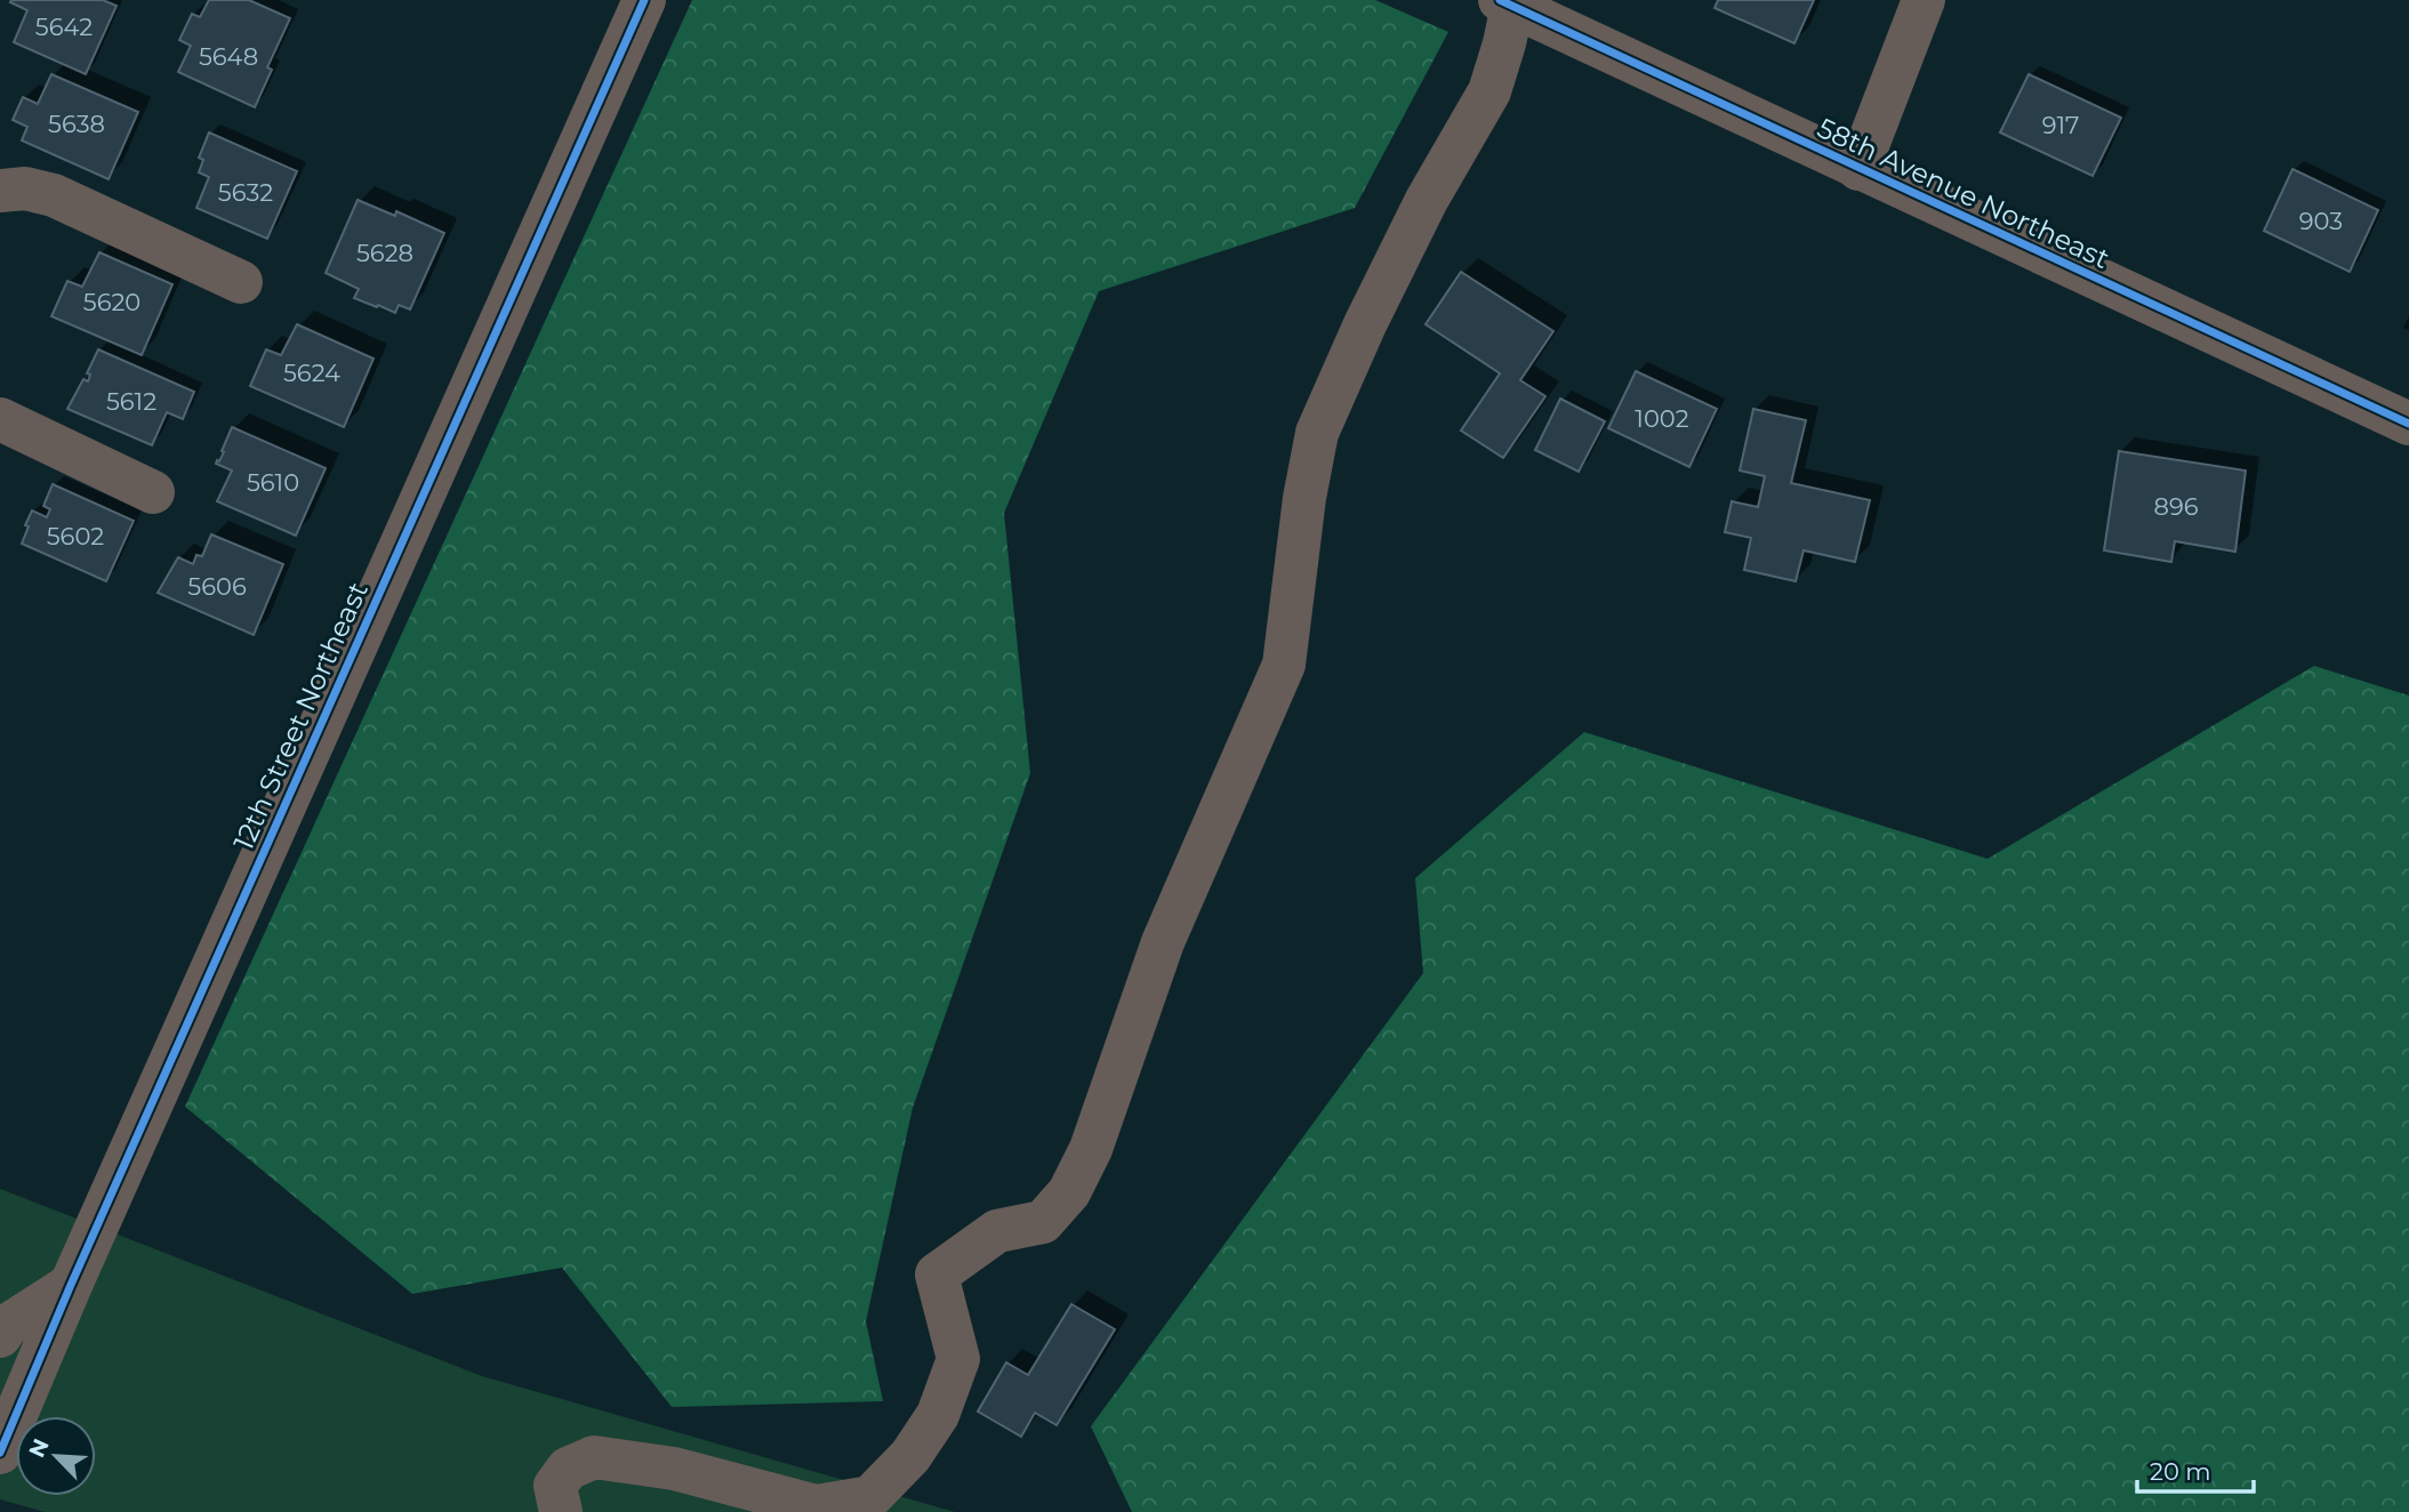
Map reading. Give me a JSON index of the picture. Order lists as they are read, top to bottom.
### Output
{
  "streets": {
    "street": ["58th Avenue Northeast", "12th Street Northeast"]
  },
  "house_numbers": [
    "5642",
    "5648",
    "5638",
    "917",
    "5632",
    "903",
    "5628",
    "5620",
    "5624",
    "5612",
    "1002",
    "5610",
    "896",
    "5602",
    "5606"
  ],
  "scale_bar": "20 m",
  "north": "top left"
}
